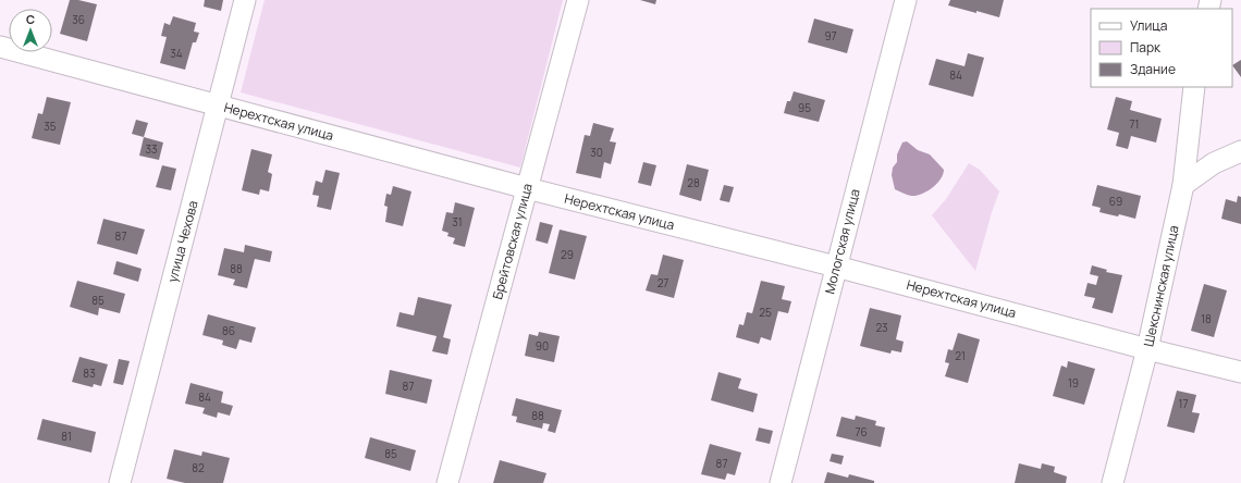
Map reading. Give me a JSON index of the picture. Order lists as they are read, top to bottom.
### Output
{
  "streets": {
    "street": [
      "Нерехтская улица",
      "улица Чехова",
      "Брейтовская улица",
      "Мологская улица",
      "Шекснинская улица"
    ]
  },
  "crossings": [
    ["Нерехтская улица", "улица Чехова"],
    ["Нерехтская улица", "Брейтовская улица"],
    ["Нерехтская улица", "Мологская улица"],
    ["Нерехтская улица", "Шекснинская улица"]
  ],
  "house_numbers": [
    "36",
    "97",
    "34",
    "84",
    "95",
    "71",
    "35",
    "33",
    "30",
    "28",
    "69",
    "31",
    "87",
    "29",
    "88",
    "27",
    "85",
    "25",
    "18",
    "23",
    "86",
    "90",
    "21",
    "83",
    "19",
    "87",
    "84",
    "17",
    "88",
    "76",
    "81",
    "85",
    "87",
    "82"
  ],
  "legend": ["Улица", "Парк", "Здание"],
  "north": "top"
}
